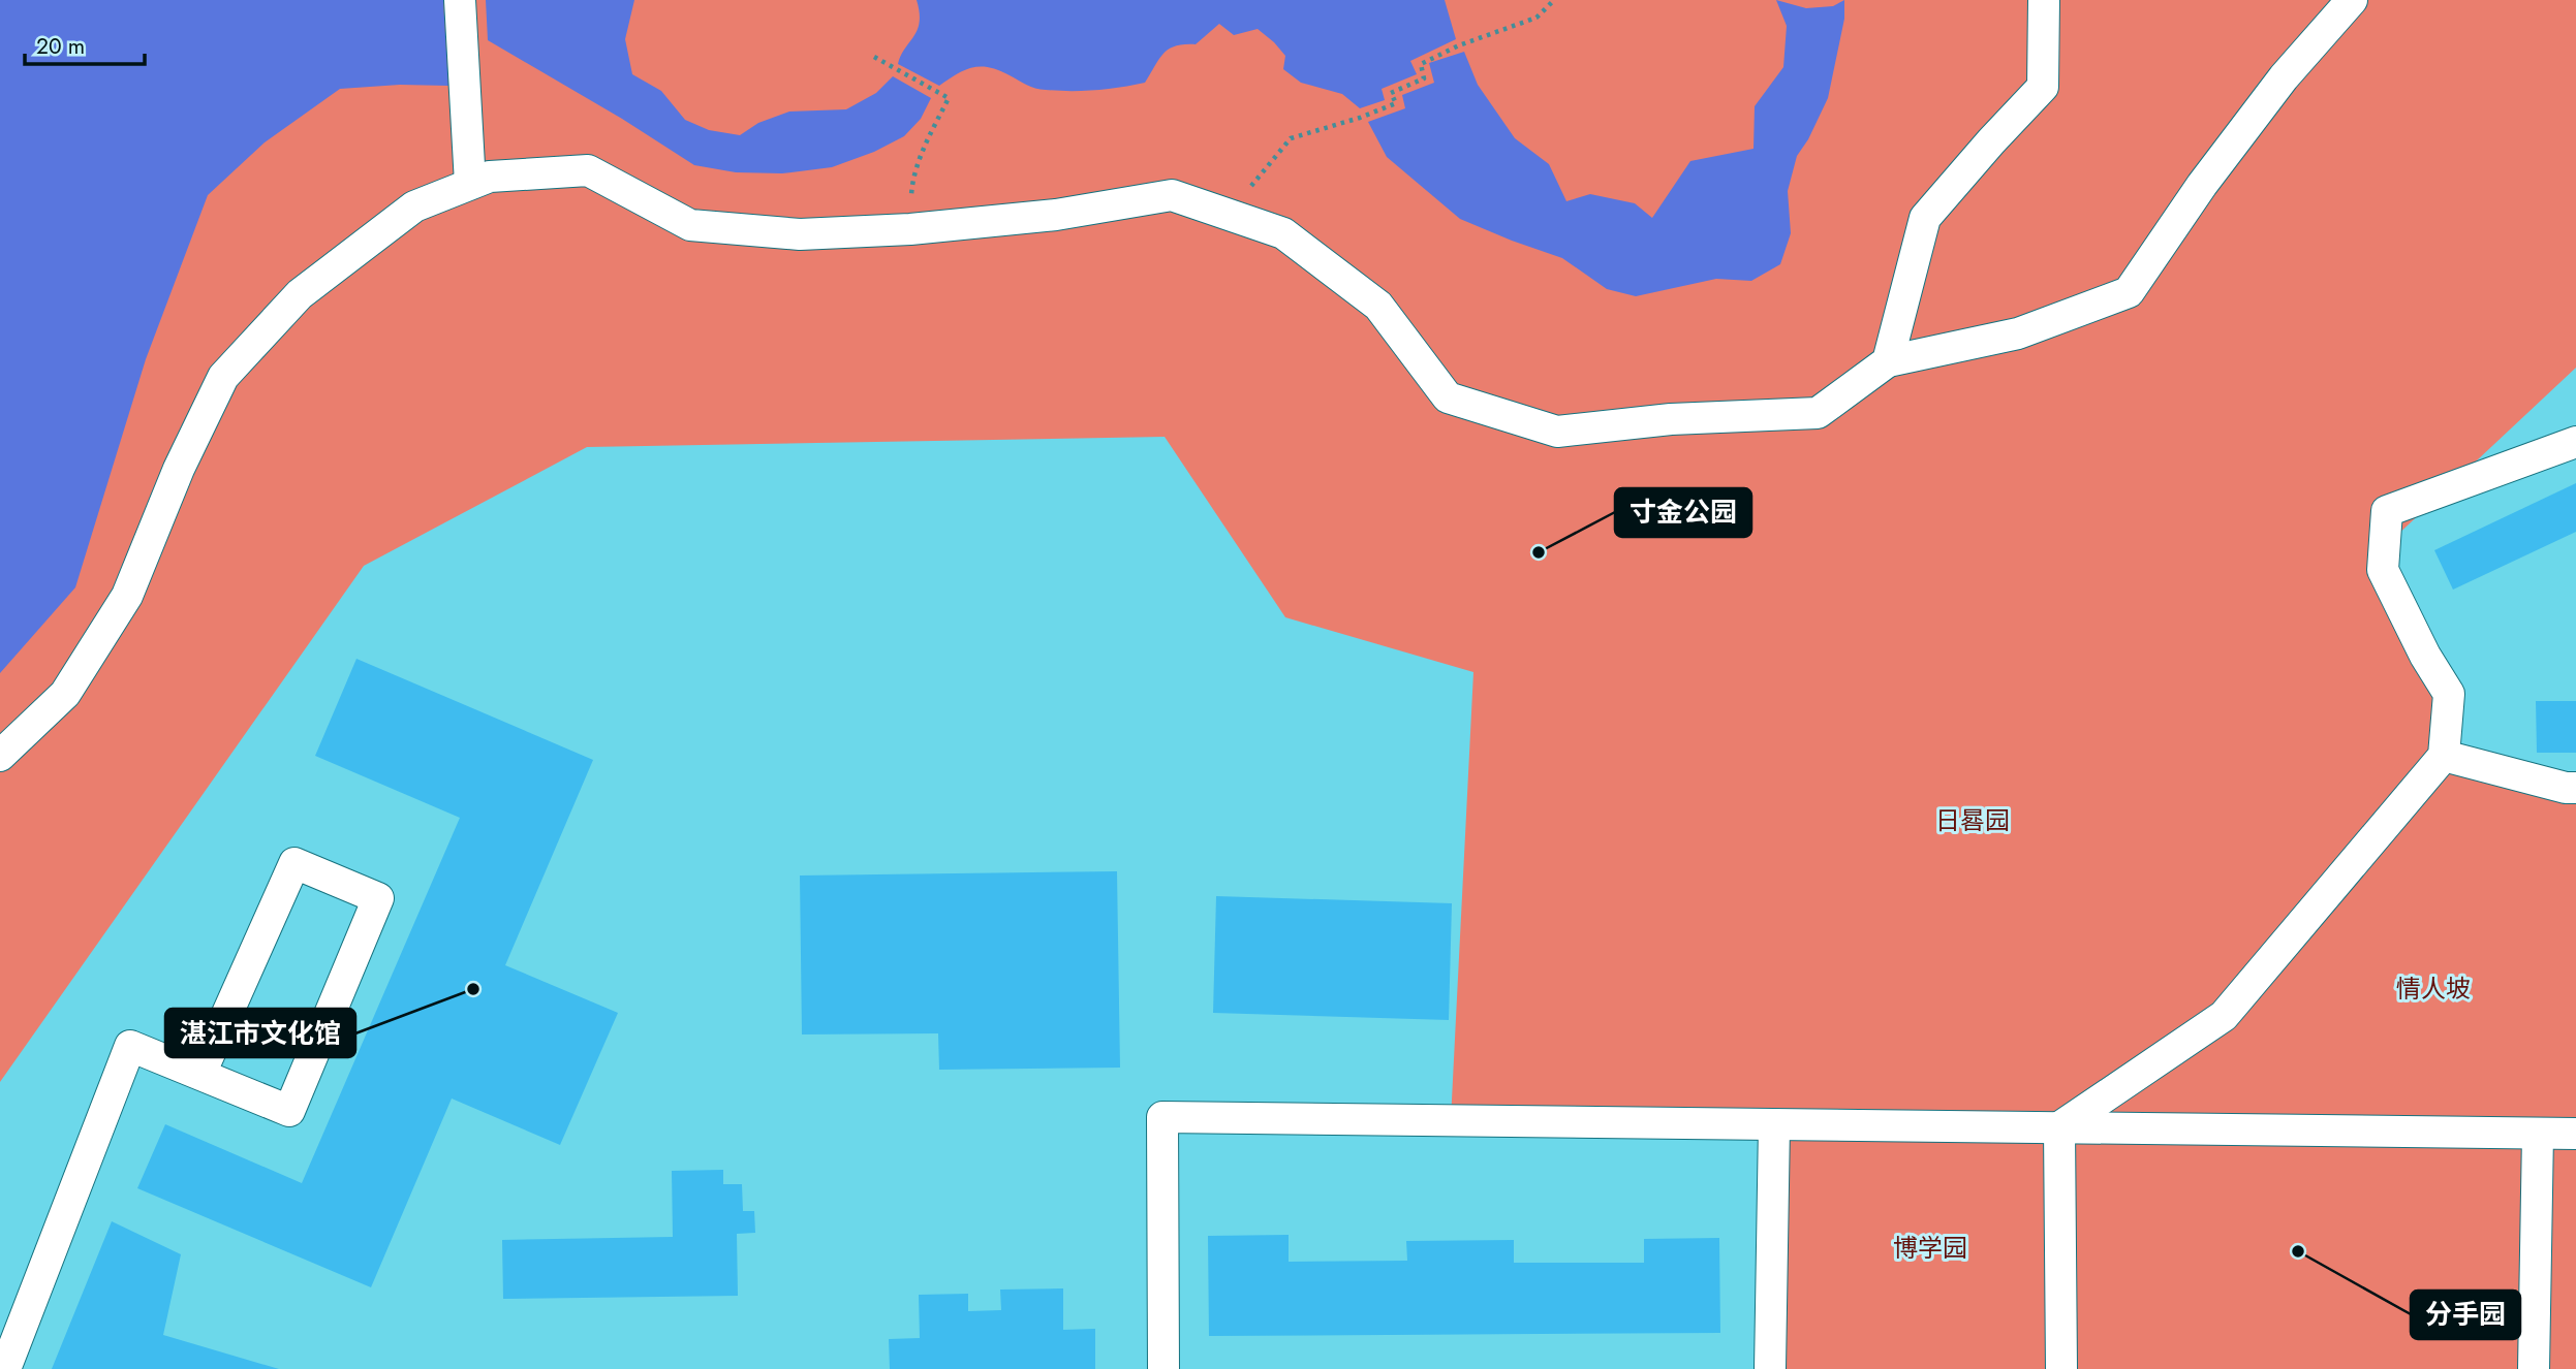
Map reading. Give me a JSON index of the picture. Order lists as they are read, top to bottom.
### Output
{
  "parks": ["日晷园", "情人坡", "博学园"],
  "places": ["寸金公园", "湛江市文化馆", "分手园"],
  "scale_bar": "20 m"
}
